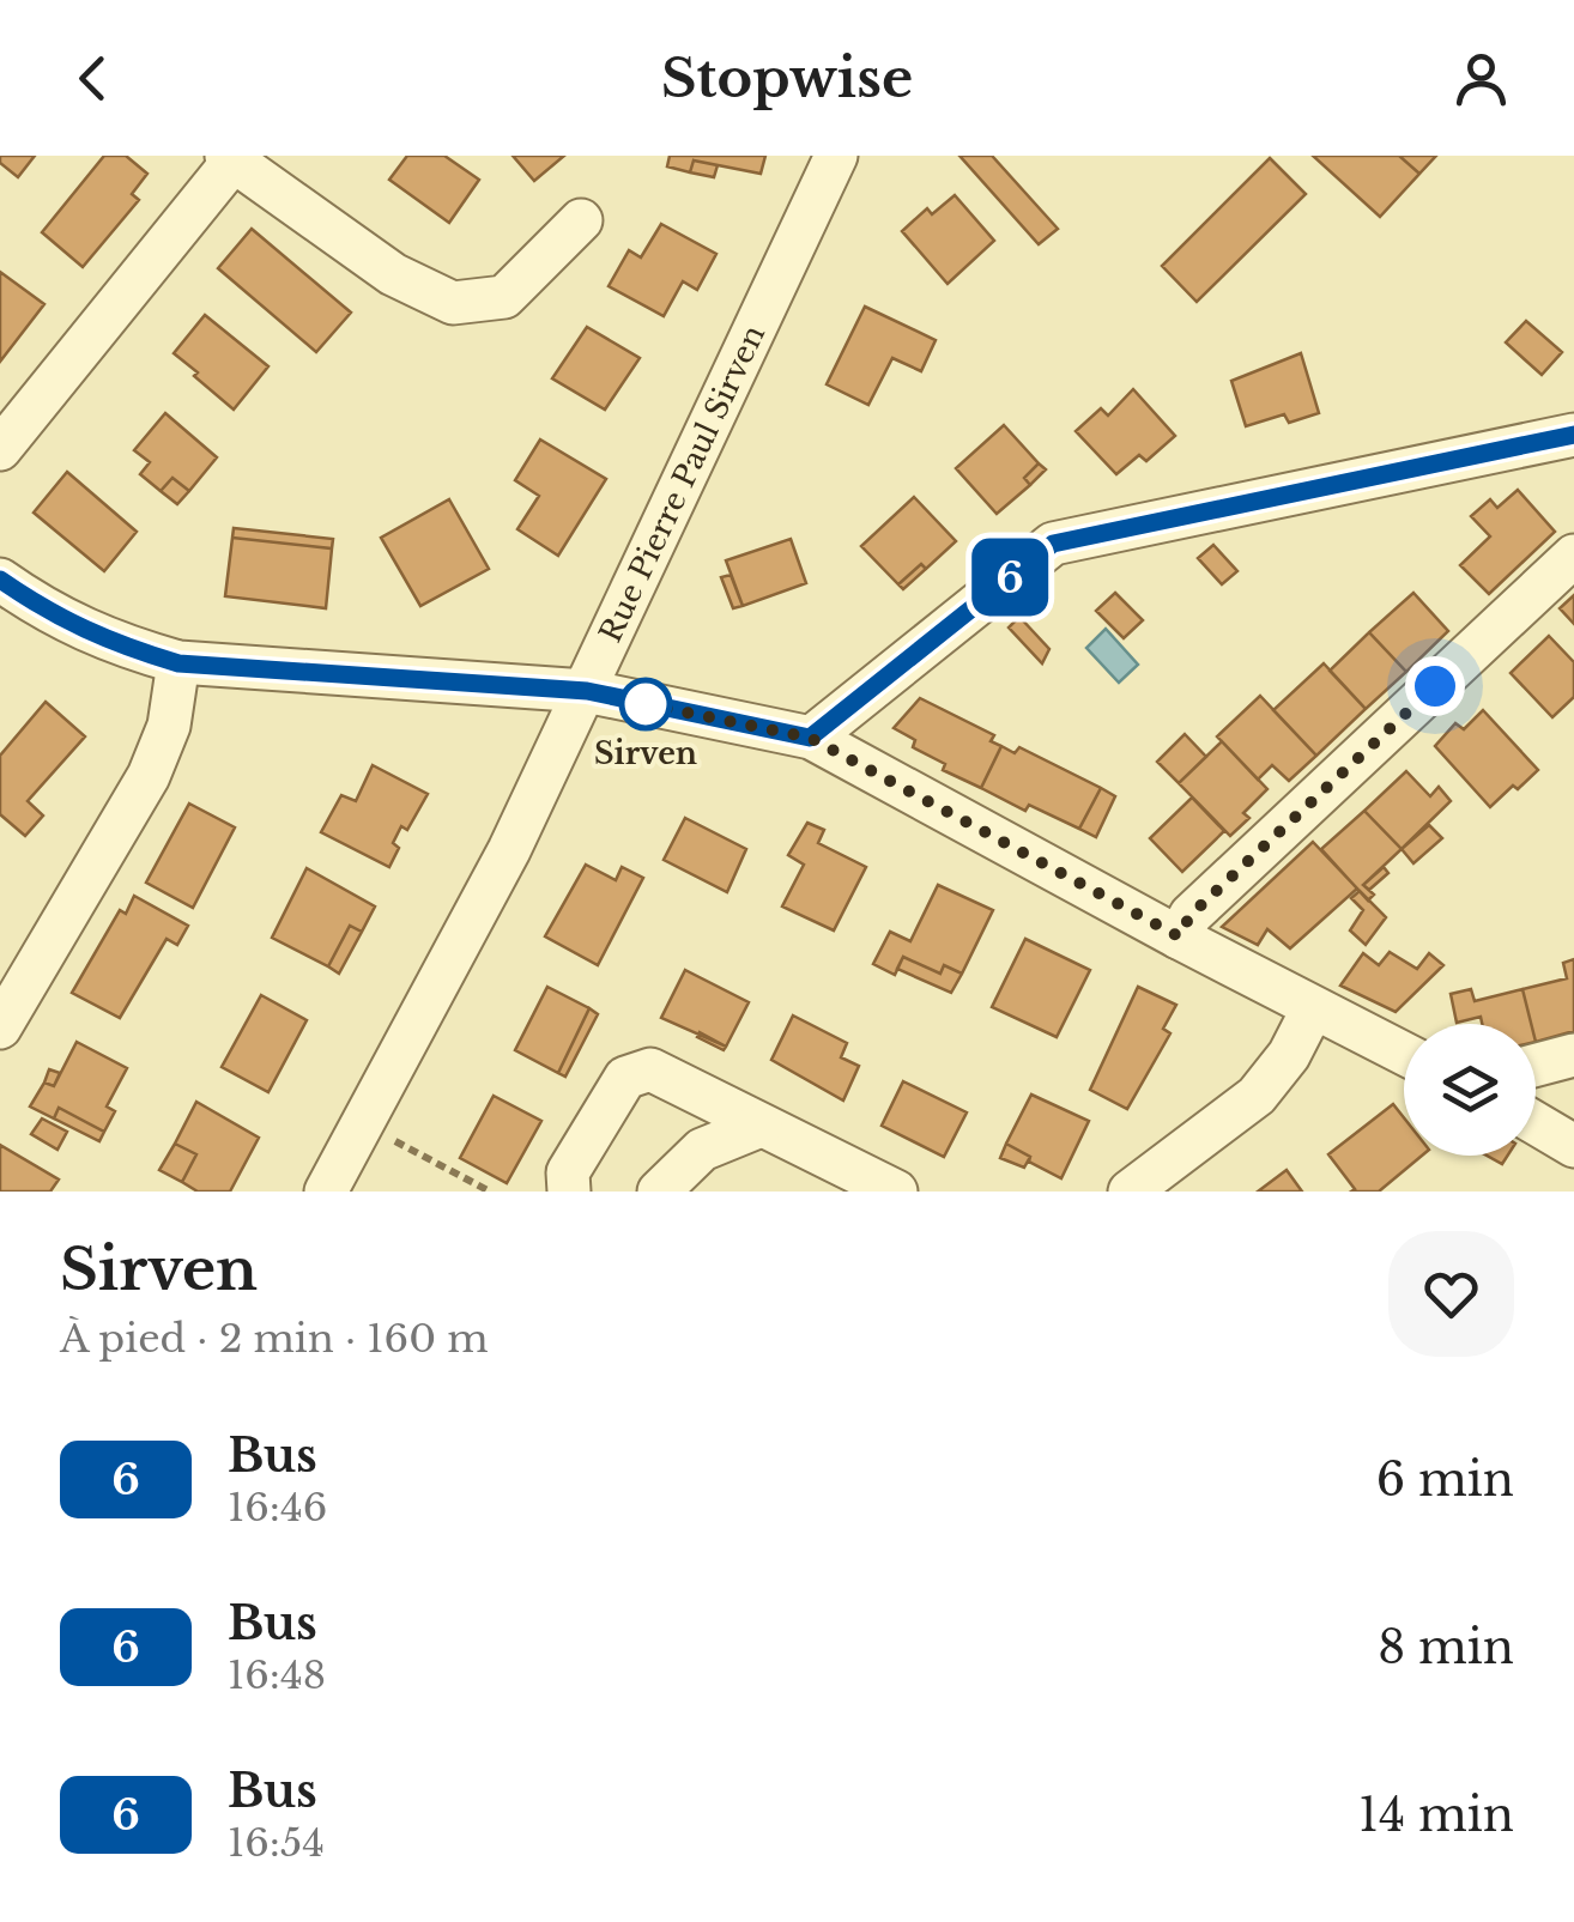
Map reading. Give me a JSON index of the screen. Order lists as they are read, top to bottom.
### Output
{
  "streets": {
    "street": ["Rue Pierre Paul Sirven"]
  },
  "places": ["Sirven"],
  "lines": ["bus line 6"],
  "page": {
    "header": "Stopwise",
    "on_map": "6",
    "heading": ["Sirven", "À pied · 2 min · 160 m"],
    "list": [
      {
        "mark": "6",
        "name": "Bus",
        "note": "16:46",
        "value": "6 min"
      },
      {
        "mark": "6",
        "name": "Bus",
        "note": "16:48",
        "value": "8 min"
      },
      {
        "mark": "6",
        "name": "Bus",
        "note": "16:54",
        "value": "14 min"
      }
    ]
  }
}
